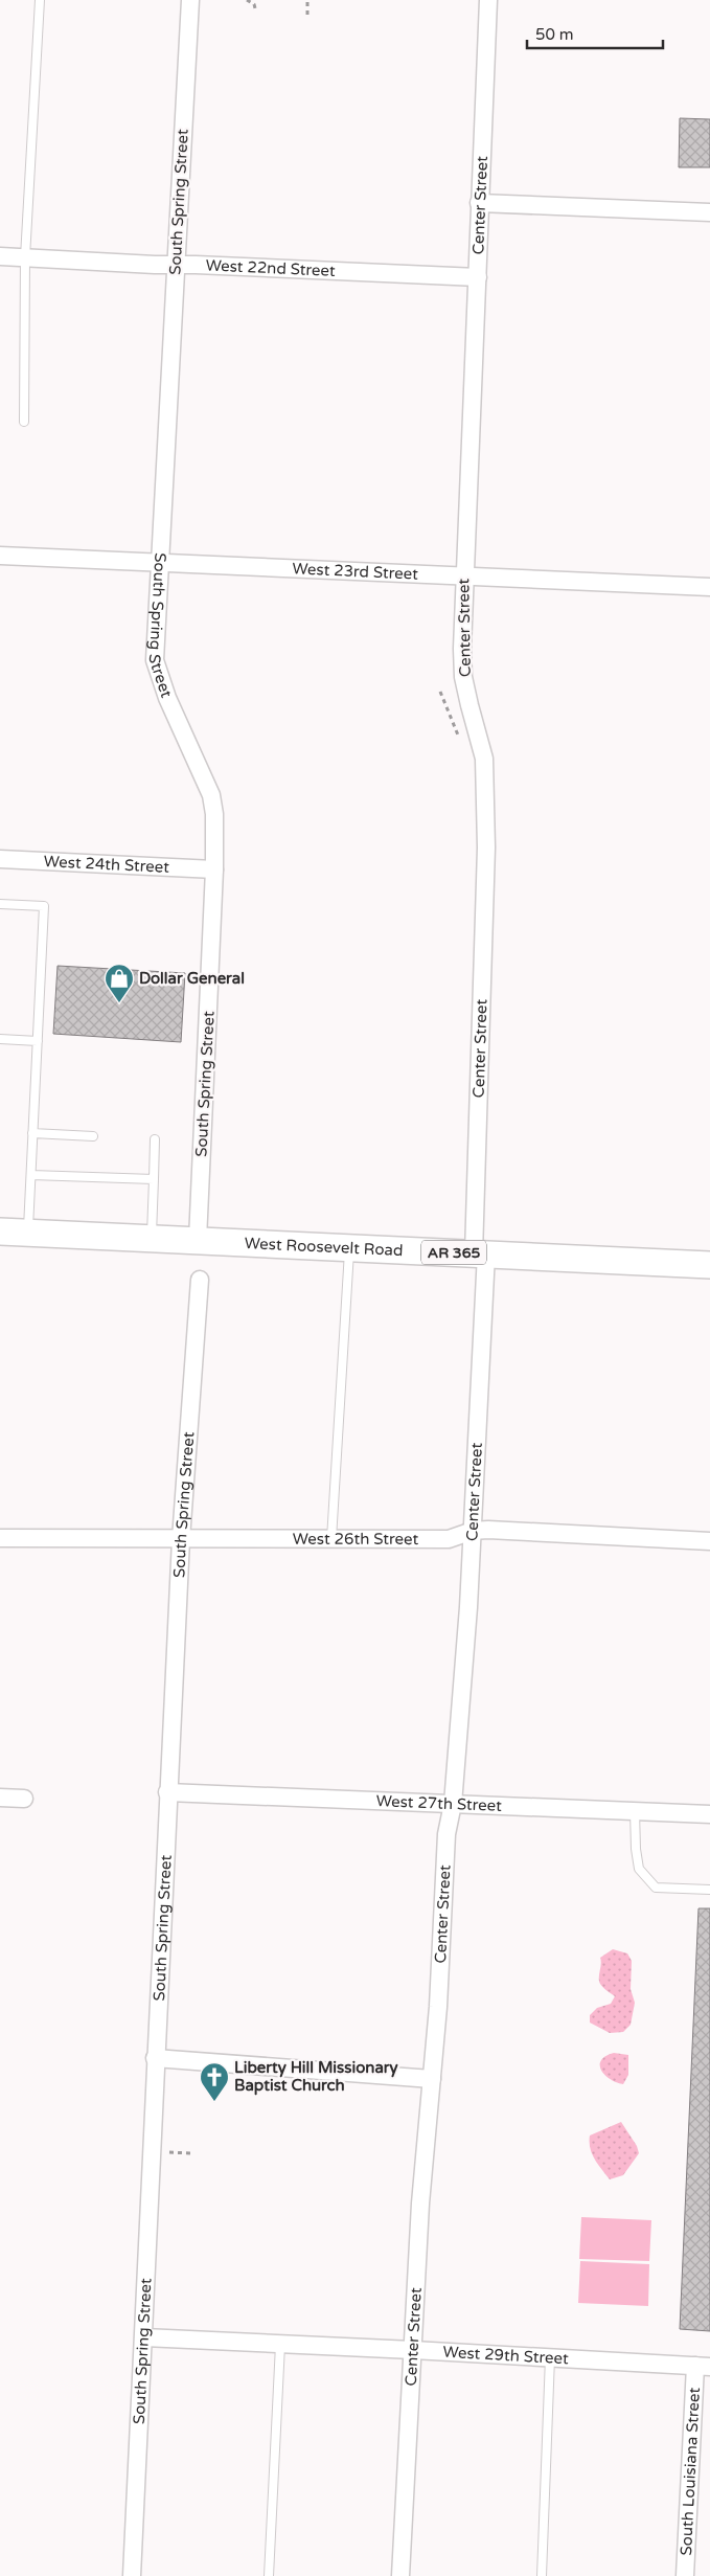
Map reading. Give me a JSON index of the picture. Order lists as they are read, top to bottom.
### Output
{
  "streets": {
    "main road": ["West Roosevelt Road", "AR 365"],
    "street": [
      "South Spring Street",
      "Center Street",
      "West 22nd Street",
      "West 23rd Street",
      "West 24th Street",
      "West 26th Street",
      "West 27th Street",
      "West 29th Street",
      "South Louisiana Street"
    ]
  },
  "crossings": [
    ["South Spring Street", "West 22nd Street"],
    ["South Spring Street", "West 23rd Street"],
    ["South Spring Street", "West 24th Street"],
    ["South Spring Street", "West Roosevelt Road"],
    ["South Spring Street", "West 26th Street"],
    ["South Spring Street", "West 27th Street"],
    ["South Spring Street", "West 29th Street"],
    ["Center Street", "West 22nd Street"],
    ["Center Street", "West 23rd Street"],
    ["Center Street", "West Roosevelt Road"],
    ["Center Street", "West 26th Street"],
    ["Center Street", "West 27th Street"],
    ["Center Street", "West 29th Street"],
    ["West 29th Street", "South Louisiana Street"]
  ],
  "places": {
    "shop": ["Dollar General"],
    "church": ["Liberty Hill Missionary Baptist Church"]
  },
  "scale_bar": "50 m"
}
